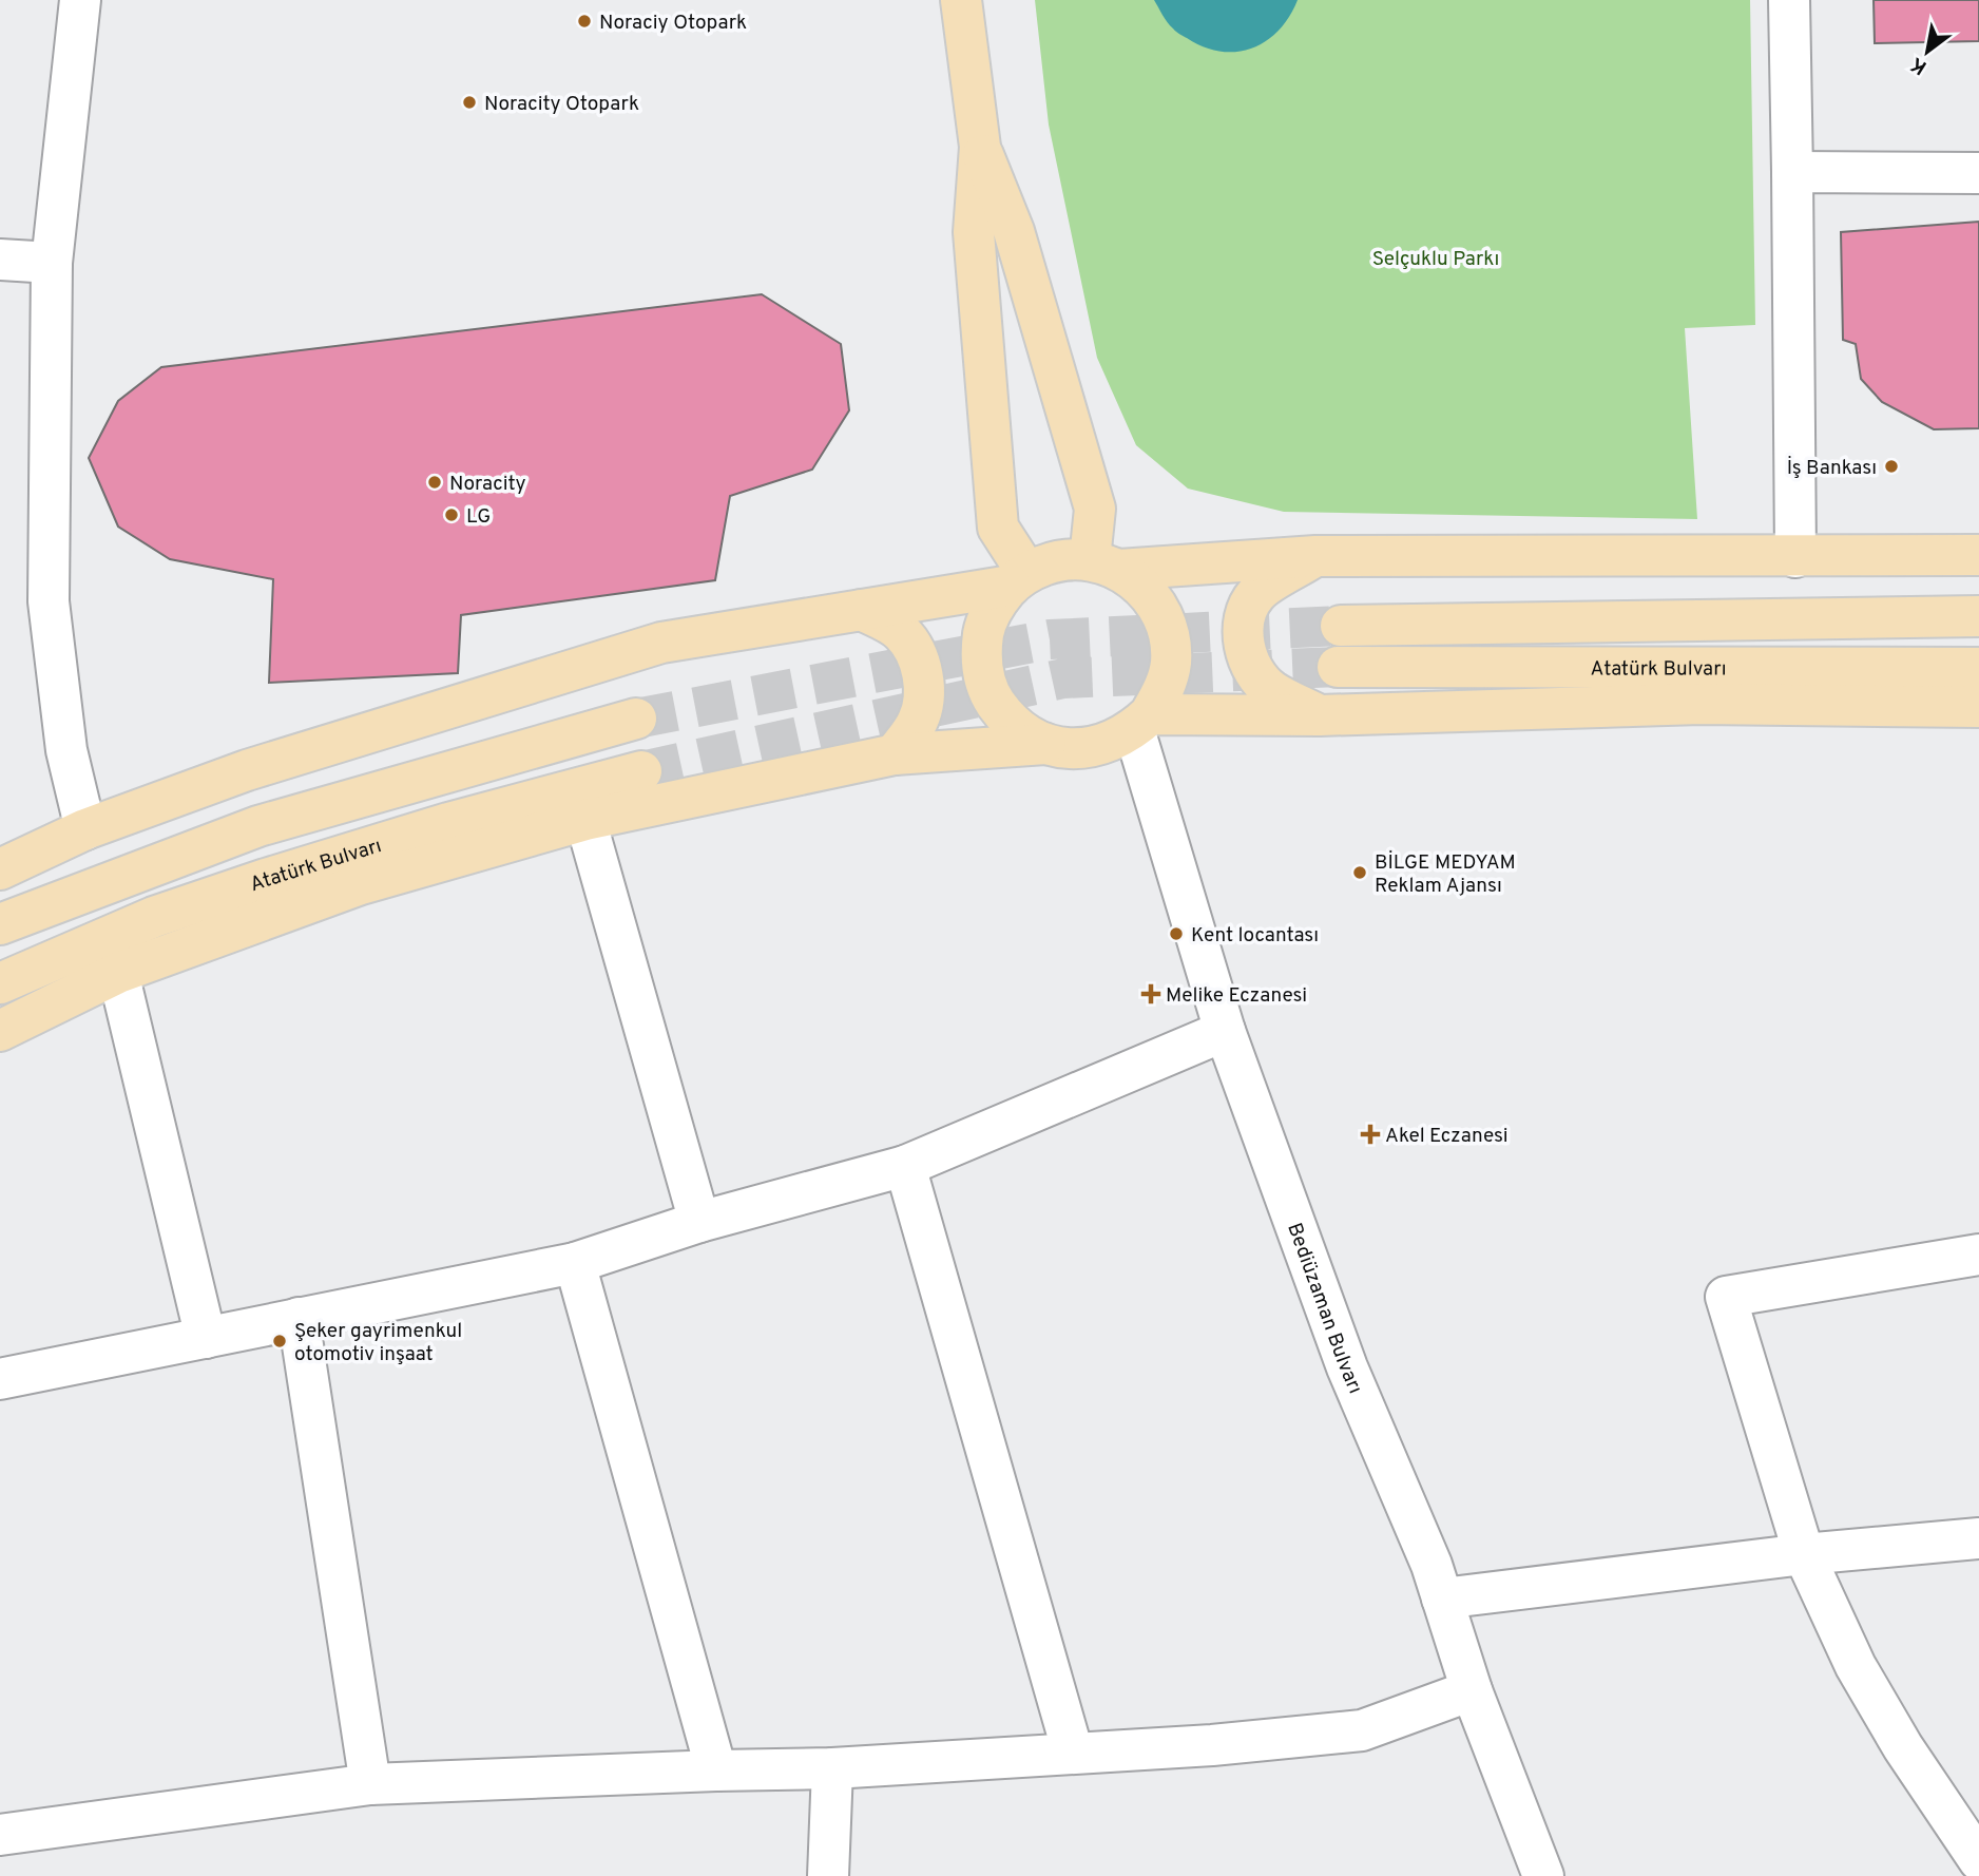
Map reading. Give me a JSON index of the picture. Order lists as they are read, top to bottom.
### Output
{
  "streets": {
    "main road": ["Atatürk Bulvarı"],
    "street": ["Bediüzaman Bulvarı"]
  },
  "parks": ["Selçuklu Parkı"],
  "places": {
    "other": [
      "Noraciy Otopark",
      "Noracity Otopark",
      "İş Bankası",
      "Noracity",
      "LG",
      "BİLGE MEDYAM Reklam Ajansı",
      "Kent locantası",
      "Şeker gayrimenkul otomotiv inşaat"
    ],
    "health": ["Melike Eczanesi", "Akel Eczanesi"]
  },
  "north": "bottom left"
}
